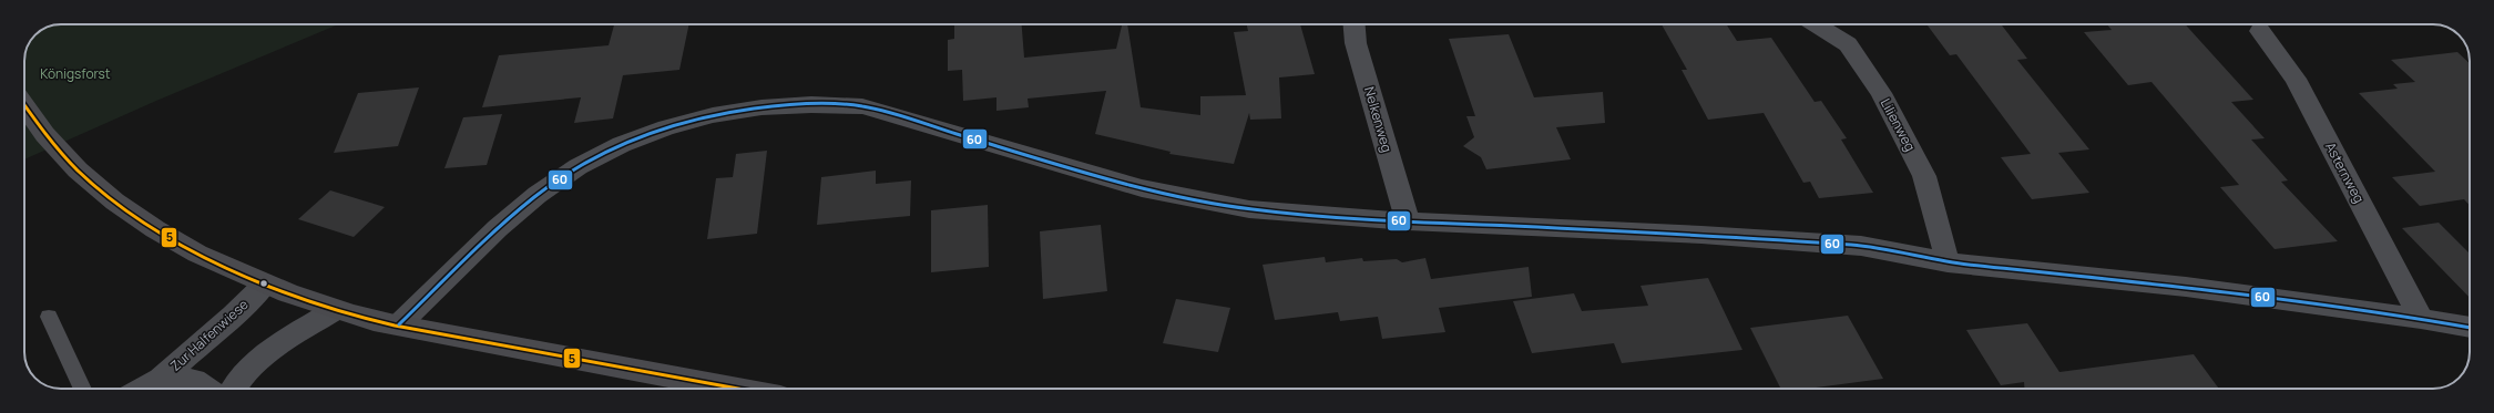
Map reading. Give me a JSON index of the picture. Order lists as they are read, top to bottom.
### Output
{
  "streets": {
    "street": [
      "Nelkenweg",
      "Lilienweg",
      "Asternweg",
      "Zur Halfenwiese"
    ]
  },
  "parks": ["Königsforst"],
  "lines": ["transit line 60", "transit line 5"]
}
